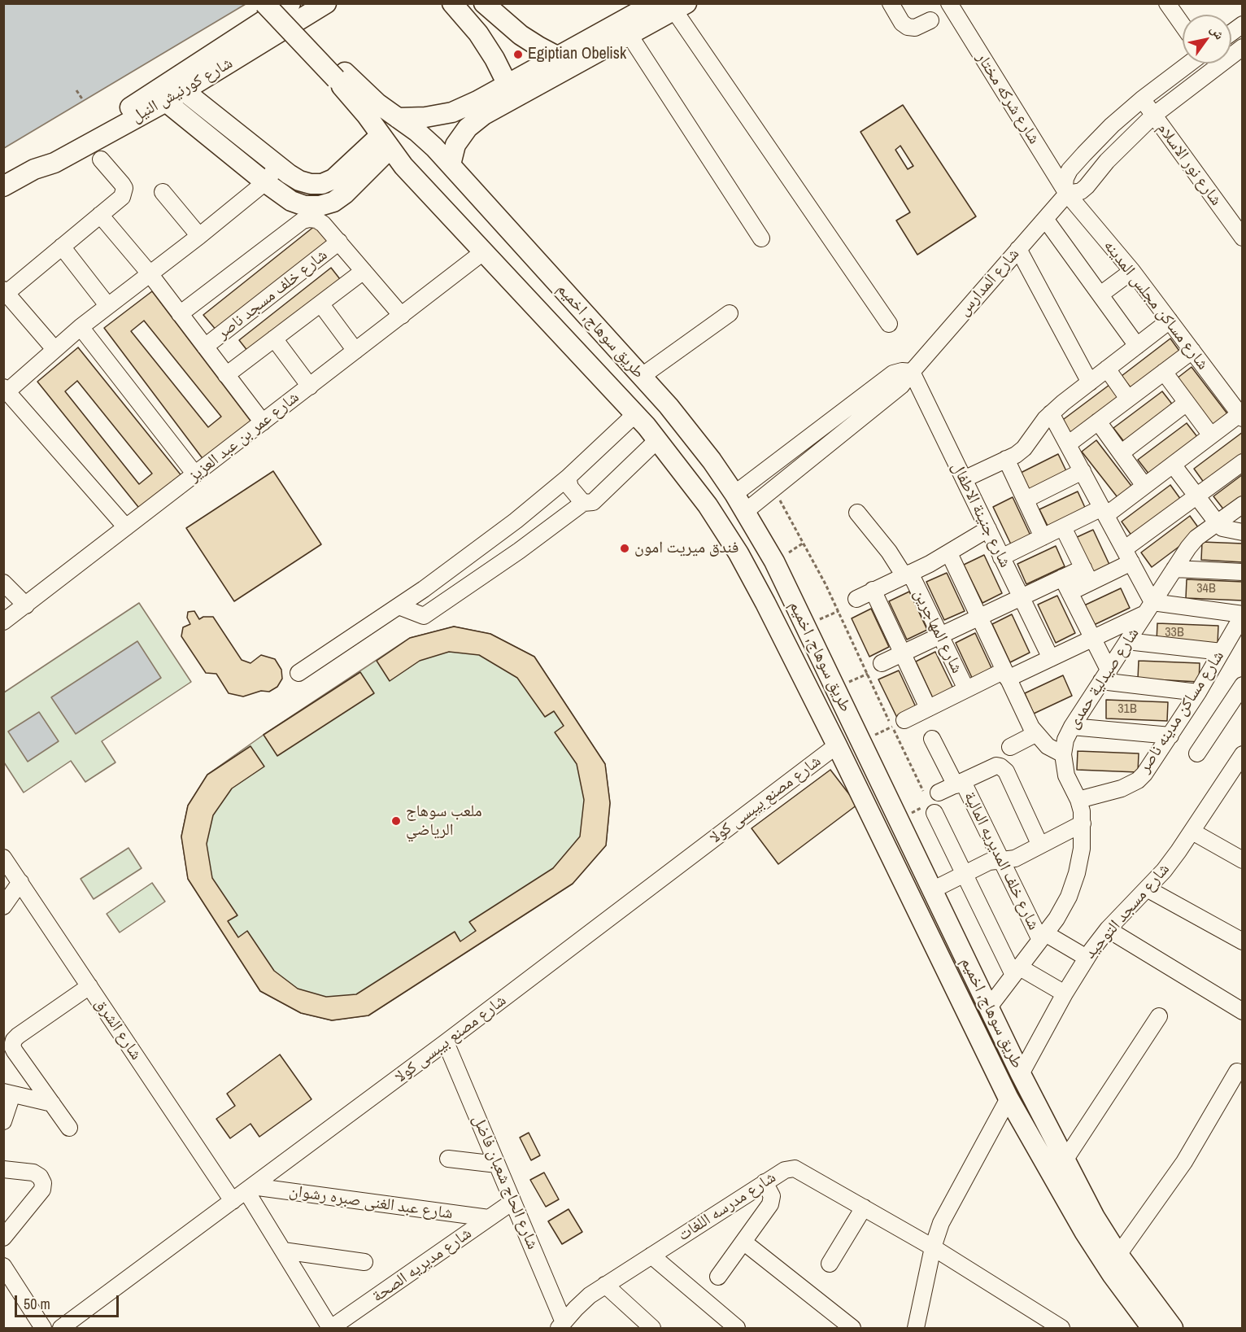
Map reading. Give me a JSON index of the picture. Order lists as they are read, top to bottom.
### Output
{
  "streets": {
    "main road": ["شارع كورنيش النيل", "طريق سوهاج, اخميم"],
    "street": [
      "شارع شركه مختار",
      "شارع نور الاسلام",
      "شارع المدارس",
      "شارع خلف مسجد ناصر",
      "شارع مساكن مجلس المدينه",
      "شارع عمر بن عبد العزيز",
      "شارع جنينة الاطفال",
      "شارع المهاجرين",
      "شارع صيدلية حمدى",
      "شارع مساكن مدينه ناصر",
      "شارع مصنع بيبسى كولا",
      "شارع خلف المديريه المالية",
      "شارع مسجد التوحيد",
      "شارع الشرق",
      "شارع الحاج شعبان فاضل",
      "شارع عبد الغنى صبره رشوان",
      "شارع مدرسه اللغات",
      "شارع مديريه الصحة"
    ]
  },
  "crossings": [
    ["شارع شركه مختار", "شارع المدارس"],
    ["شارع شركه مختار", "شارع مساكن مجلس المدينه"],
    ["شارع نور الاسلام", "شارع المدارس"],
    ["شارع المدارس", "شارع مساكن مجلس المدينه"],
    ["شارع المدارس", "طريق سوهاج, اخميم"],
    ["شارع المدارس", "شارع جنينة الاطفال"],
    ["طريق سوهاج, اخميم", "شارع عمر بن عبد العزيز"],
    ["طريق سوهاج, اخميم", "شارع صيدلية حمدى"],
    ["طريق سوهاج, اخميم", "شارع مصنع بيبسى كولا"],
    ["طريق سوهاج, اخميم", "شارع مسجد التوحيد"],
    ["شارع صيدلية حمدى", "شارع مساكن مدينه ناصر"],
    ["شارع صيدلية حمدى", "شارع خلف المديريه المالية"],
    ["شارع مصنع بيبسى كولا", "شارع الشرق"],
    ["شارع مصنع بيبسى كولا", "شارع الحاج شعبان فاضل"],
    ["شارع مصنع بيبسى كولا", "شارع عبد الغنى صبره رشوان"],
    ["شارع الحاج شعبان فاضل", "شارع مدرسه اللغات"],
    ["شارع الحاج شعبان فاضل", "شارع مديريه الصحة"],
    ["شارع عبد الغنى صبره رشوان", "شارع مديريه الصحة"]
  ],
  "places": ["Egiptian Obelisk", "فندق ميريت امون", "ملعب سوهاج الرياضي"],
  "house_numbers": ["34B", "33B", "31B"],
  "scale_bar": "50 m",
  "north": "top right"
}
